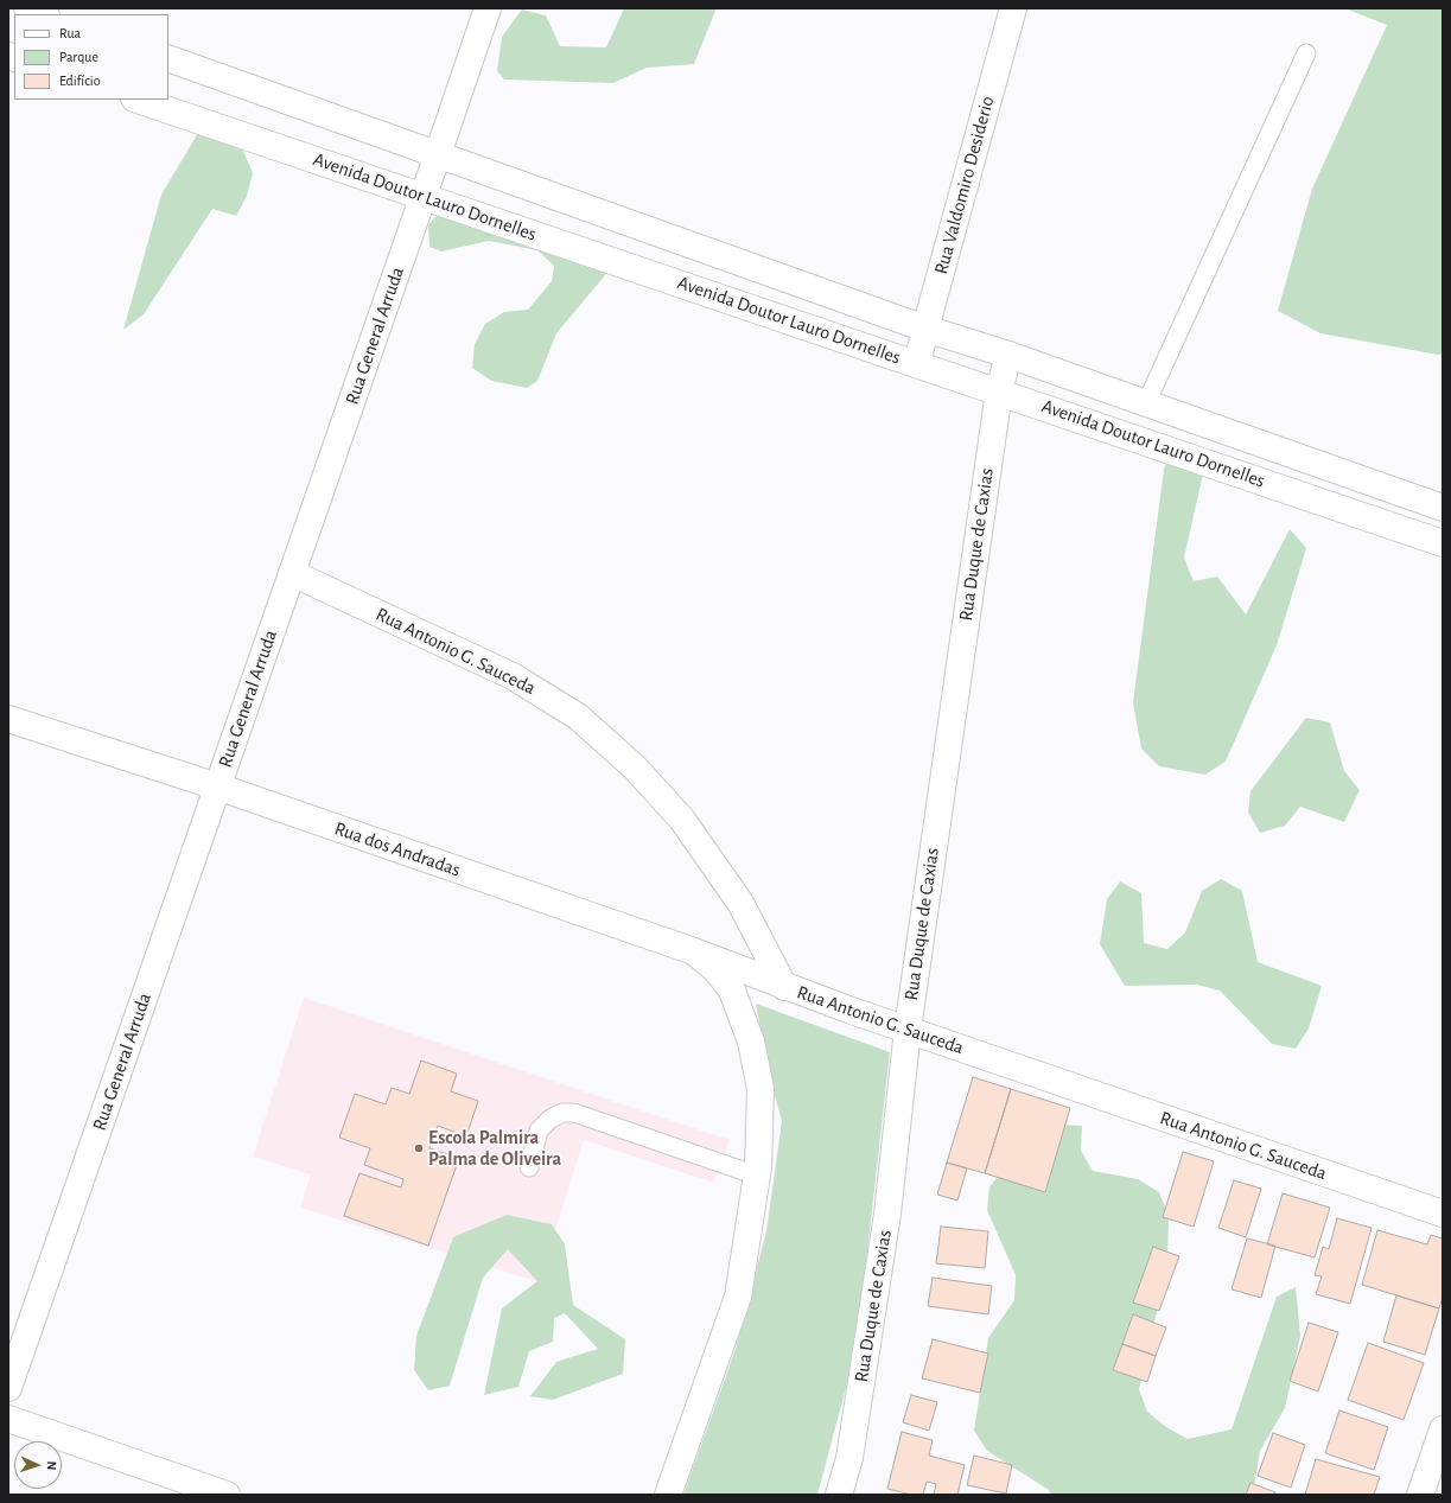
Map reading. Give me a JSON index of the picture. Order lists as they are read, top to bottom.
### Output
{
  "streets": {
    "street": [
      "Rua Valdomiro Desiderio",
      "Avenida Doutor Lauro Dornelles",
      "Rua General Arruda",
      "Rua Duque de Caxias",
      "Rua Antonio G. Sauceda",
      "Rua dos Andradas"
    ]
  },
  "crossings": [
    ["Rua Valdomiro Desiderio", "Avenida Doutor Lauro Dornelles"],
    ["Avenida Doutor Lauro Dornelles", "Rua General Arruda"],
    ["Avenida Doutor Lauro Dornelles", "Rua Duque de Caxias"],
    ["Rua General Arruda", "Rua Antonio G. Sauceda"],
    ["Rua General Arruda", "Rua dos Andradas"],
    ["Rua Duque de Caxias", "Rua Antonio G. Sauceda"],
    ["Rua Antonio G. Sauceda", "Rua dos Andradas"]
  ],
  "places": ["Escola Palmira Palma de Oliveira"],
  "legend": ["Rua", "Parque", "Edifício"],
  "north": "right"
}
